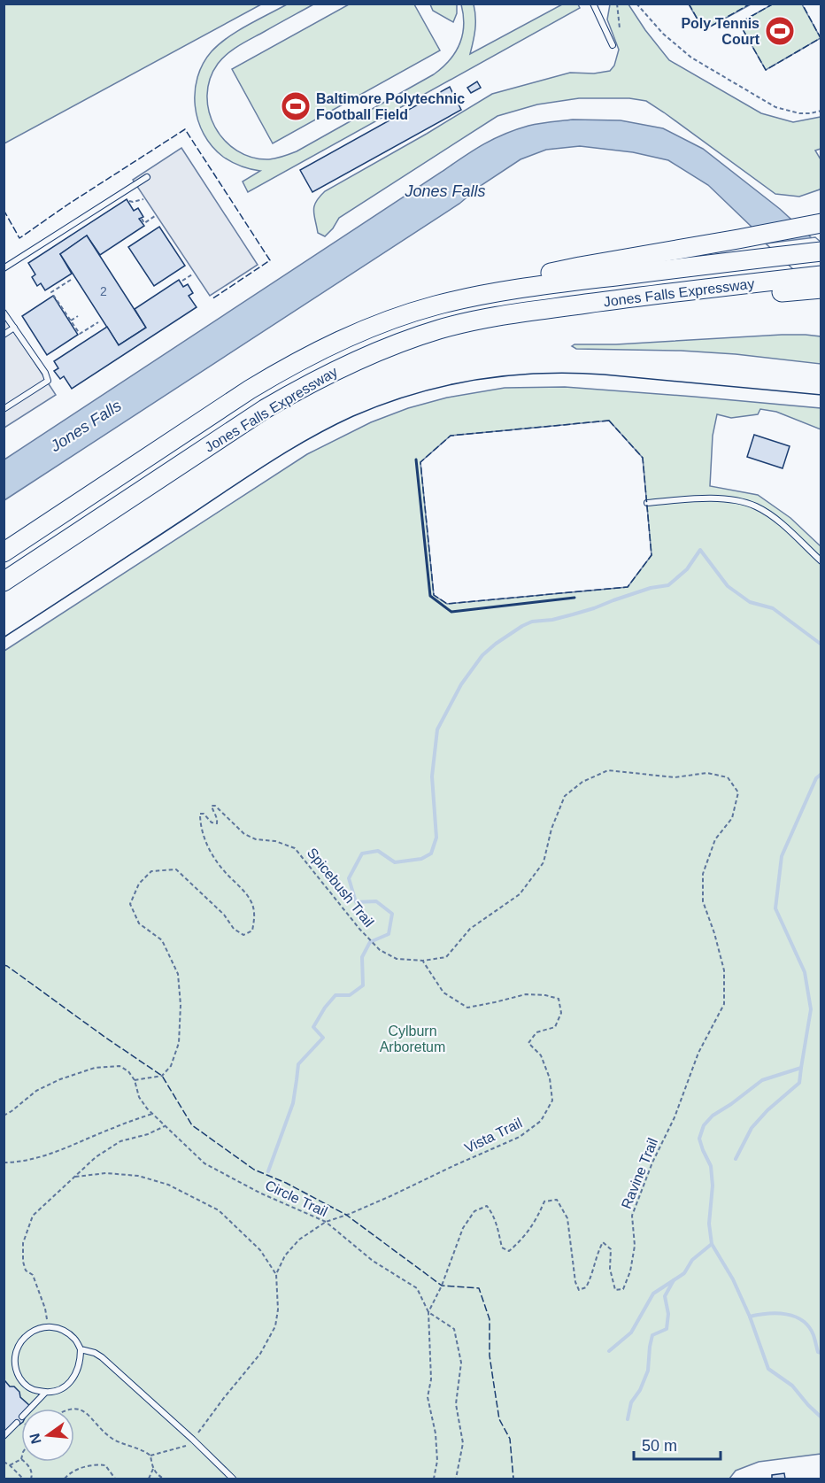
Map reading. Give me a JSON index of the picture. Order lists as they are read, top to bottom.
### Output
{
  "streets": {
    "highway": ["Jones Falls Expressway"],
    "path": [
      "Spicebush Trail",
      "Vista Trail",
      "Ravine Trail",
      "Circle Trail"
    ]
  },
  "crossings": [
    ["Spicebush Trail", "Vista Trail"],
    ["Spicebush Trail", "Ravine Trail"],
    ["Spicebush Trail", "Circle Trail"],
    ["Vista Trail", "Circle Trail"],
    ["Ravine Trail", "Circle Trail"]
  ],
  "water": ["Jones Falls"],
  "parks": ["Cylburn Arboretum"],
  "places": {
    "sports": ["Poly Tennis Court", "Baltimore Polytechnic Football Field"]
  },
  "house_numbers": ["2"],
  "scale_bar": "50 m",
  "north": "left"
}
